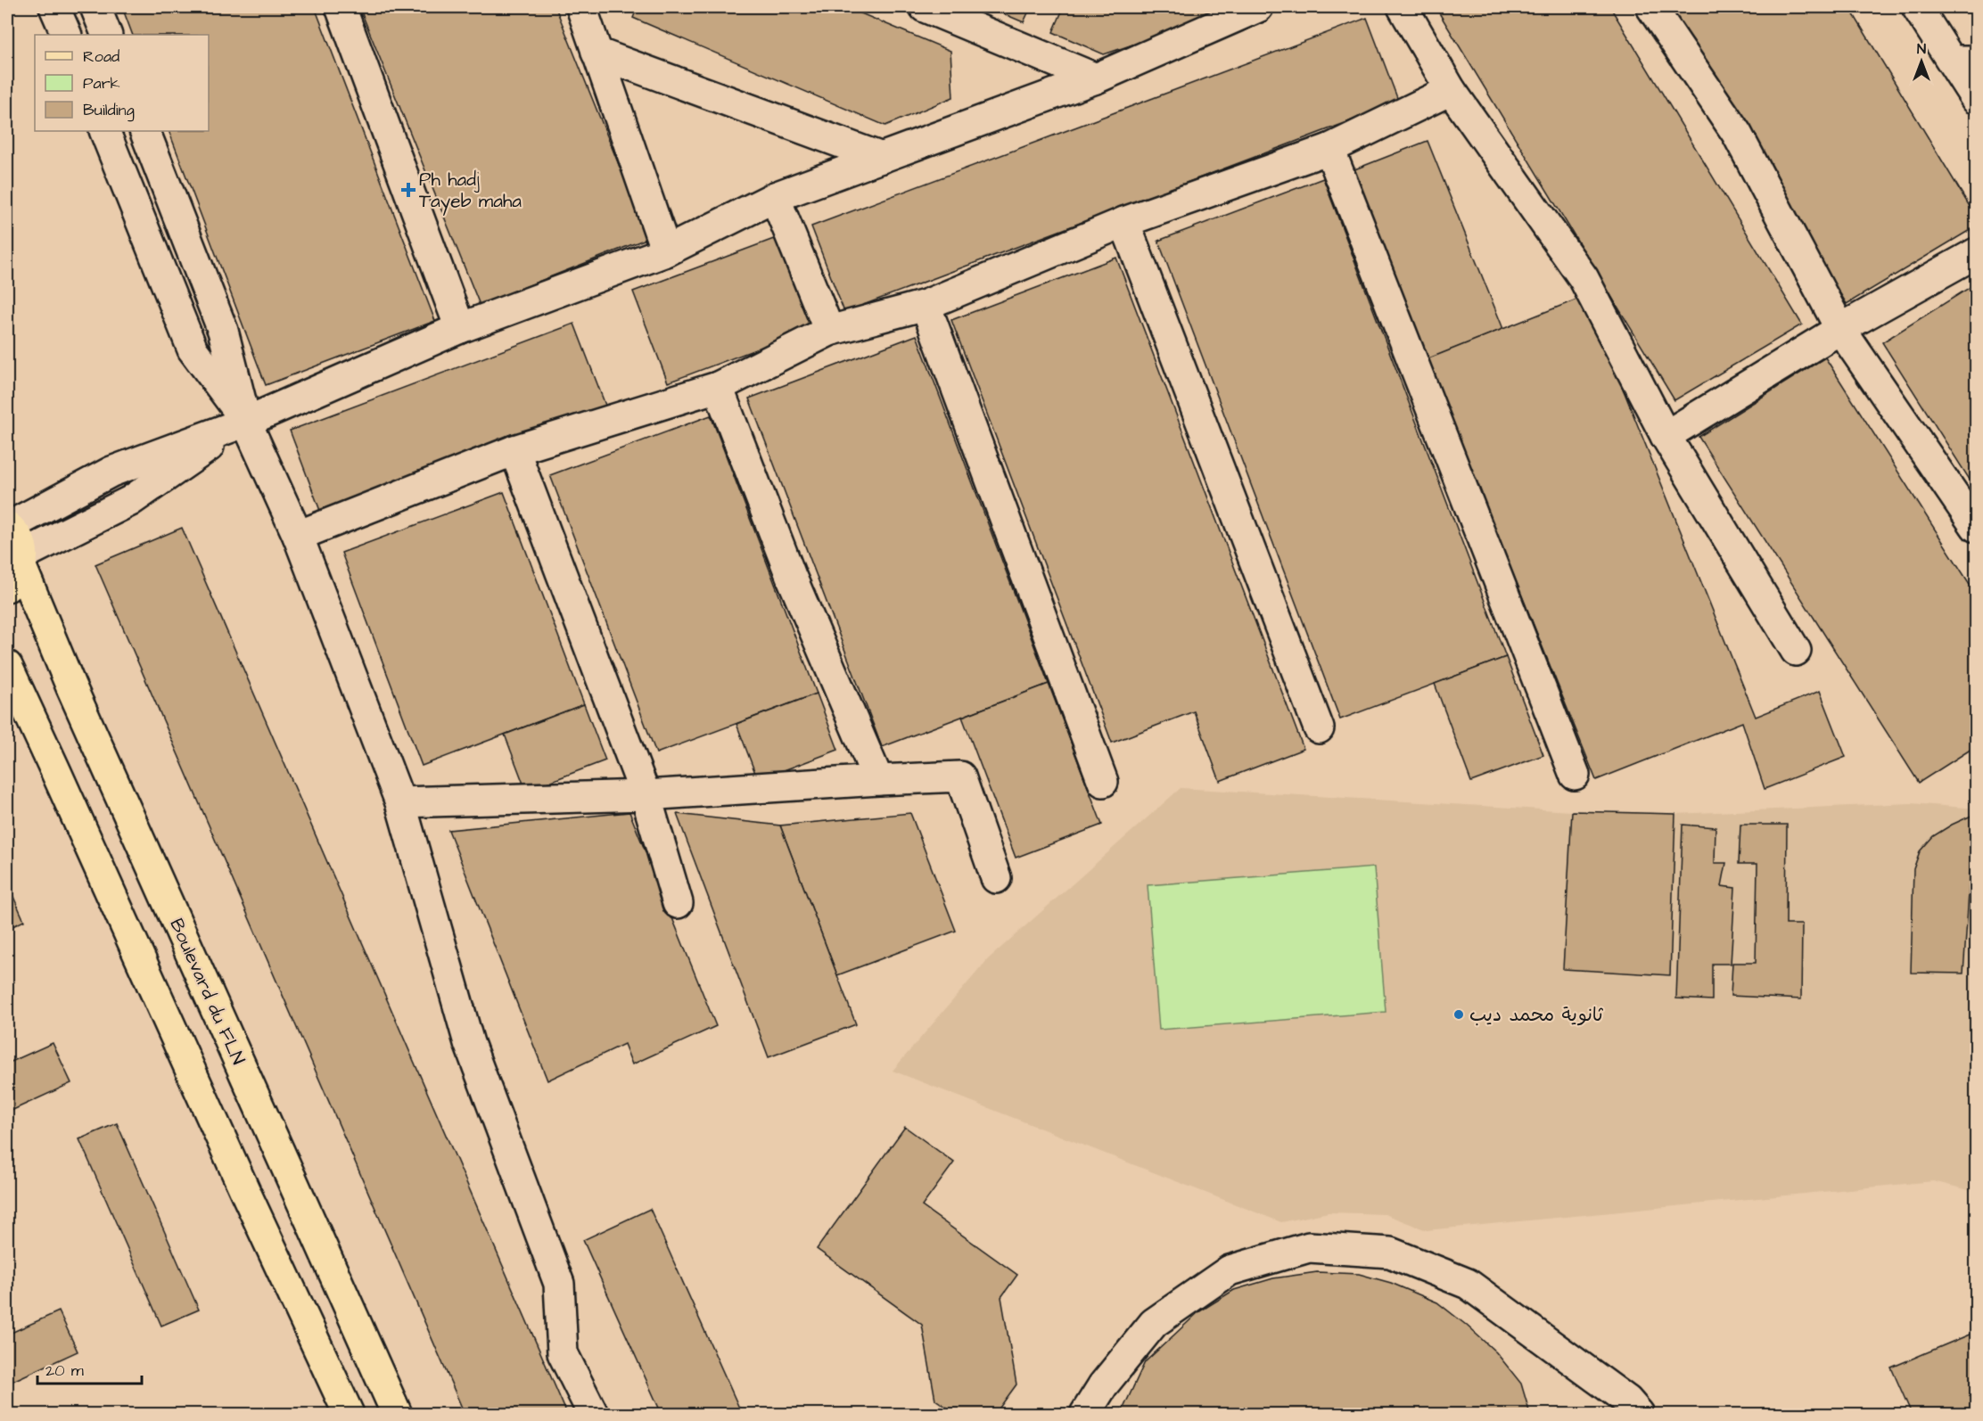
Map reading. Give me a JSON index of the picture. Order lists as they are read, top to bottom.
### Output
{
  "streets": {
    "main road": ["Boulevard du FLN"]
  },
  "places": {
    "health": ["Ph hadj Tayeb maha"],
    "other": ["ثانوية محمد ديب"]
  },
  "legend": ["Road", "Park", "Building"],
  "scale_bar": "20 m",
  "north": "top"
}
